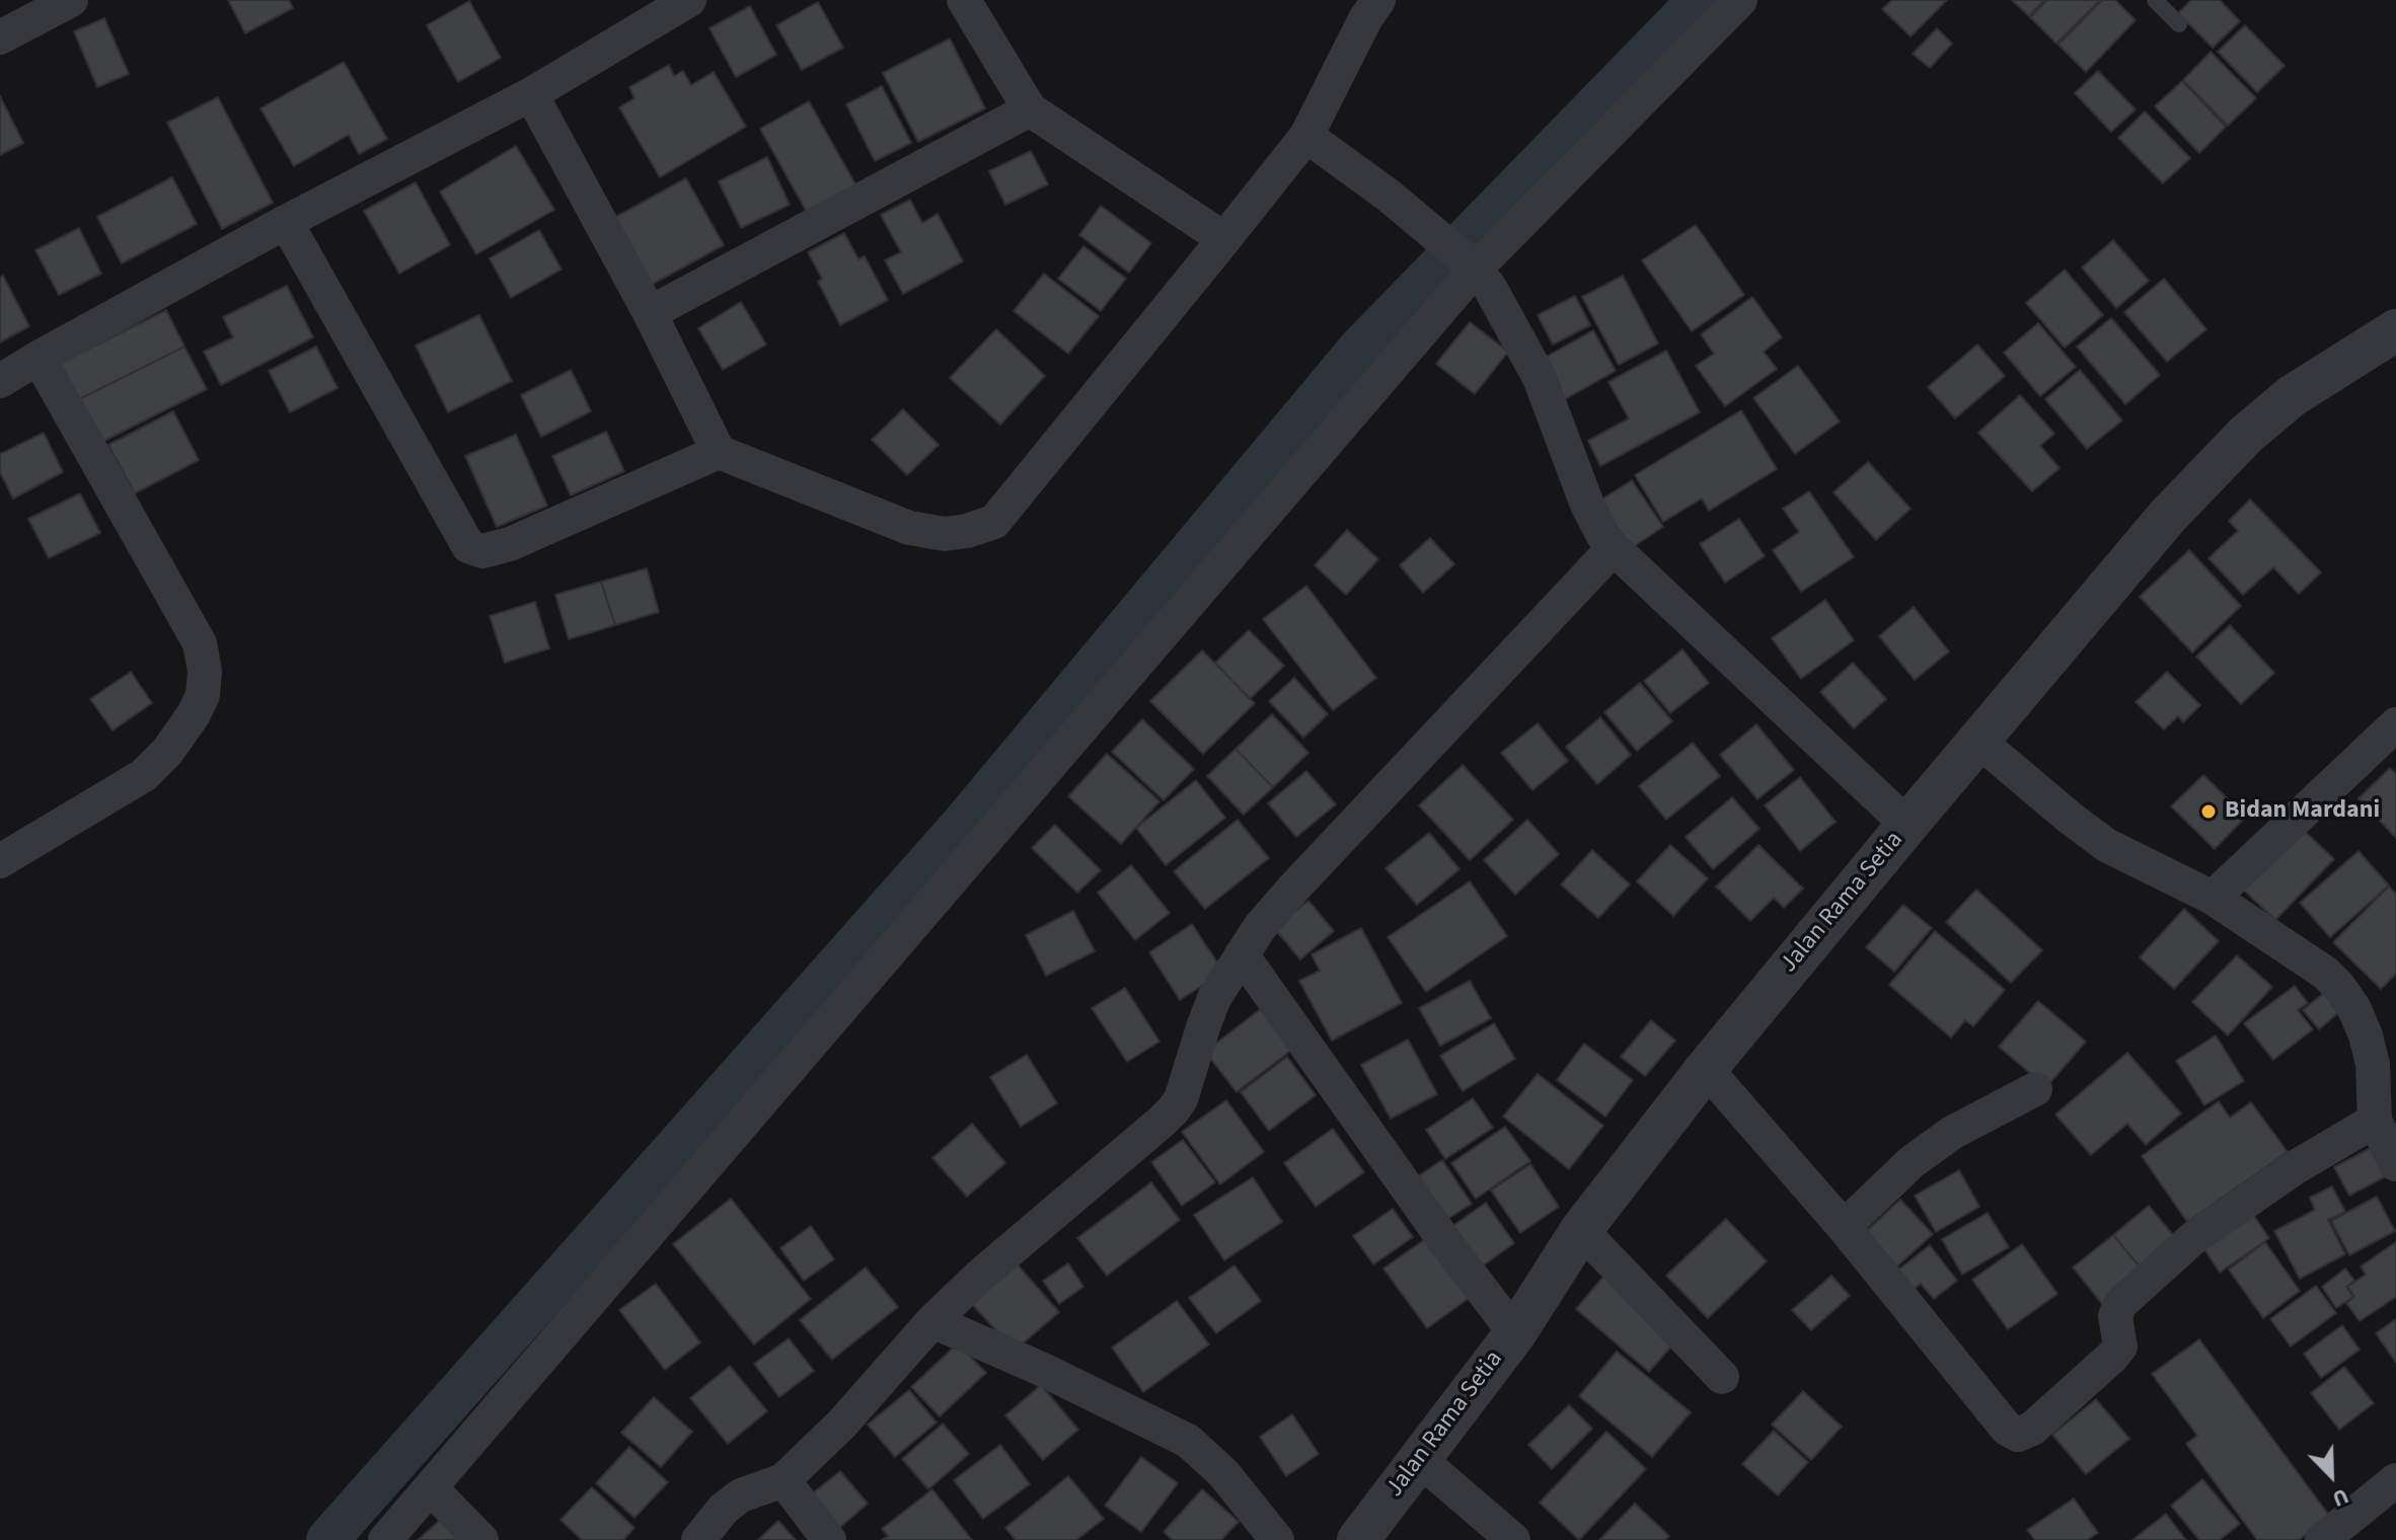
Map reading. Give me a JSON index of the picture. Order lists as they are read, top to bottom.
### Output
{
  "streets": {
    "street": ["Jalan Rama Setia"]
  },
  "places": ["Bidan Mardani"],
  "north": "bottom right"
}
